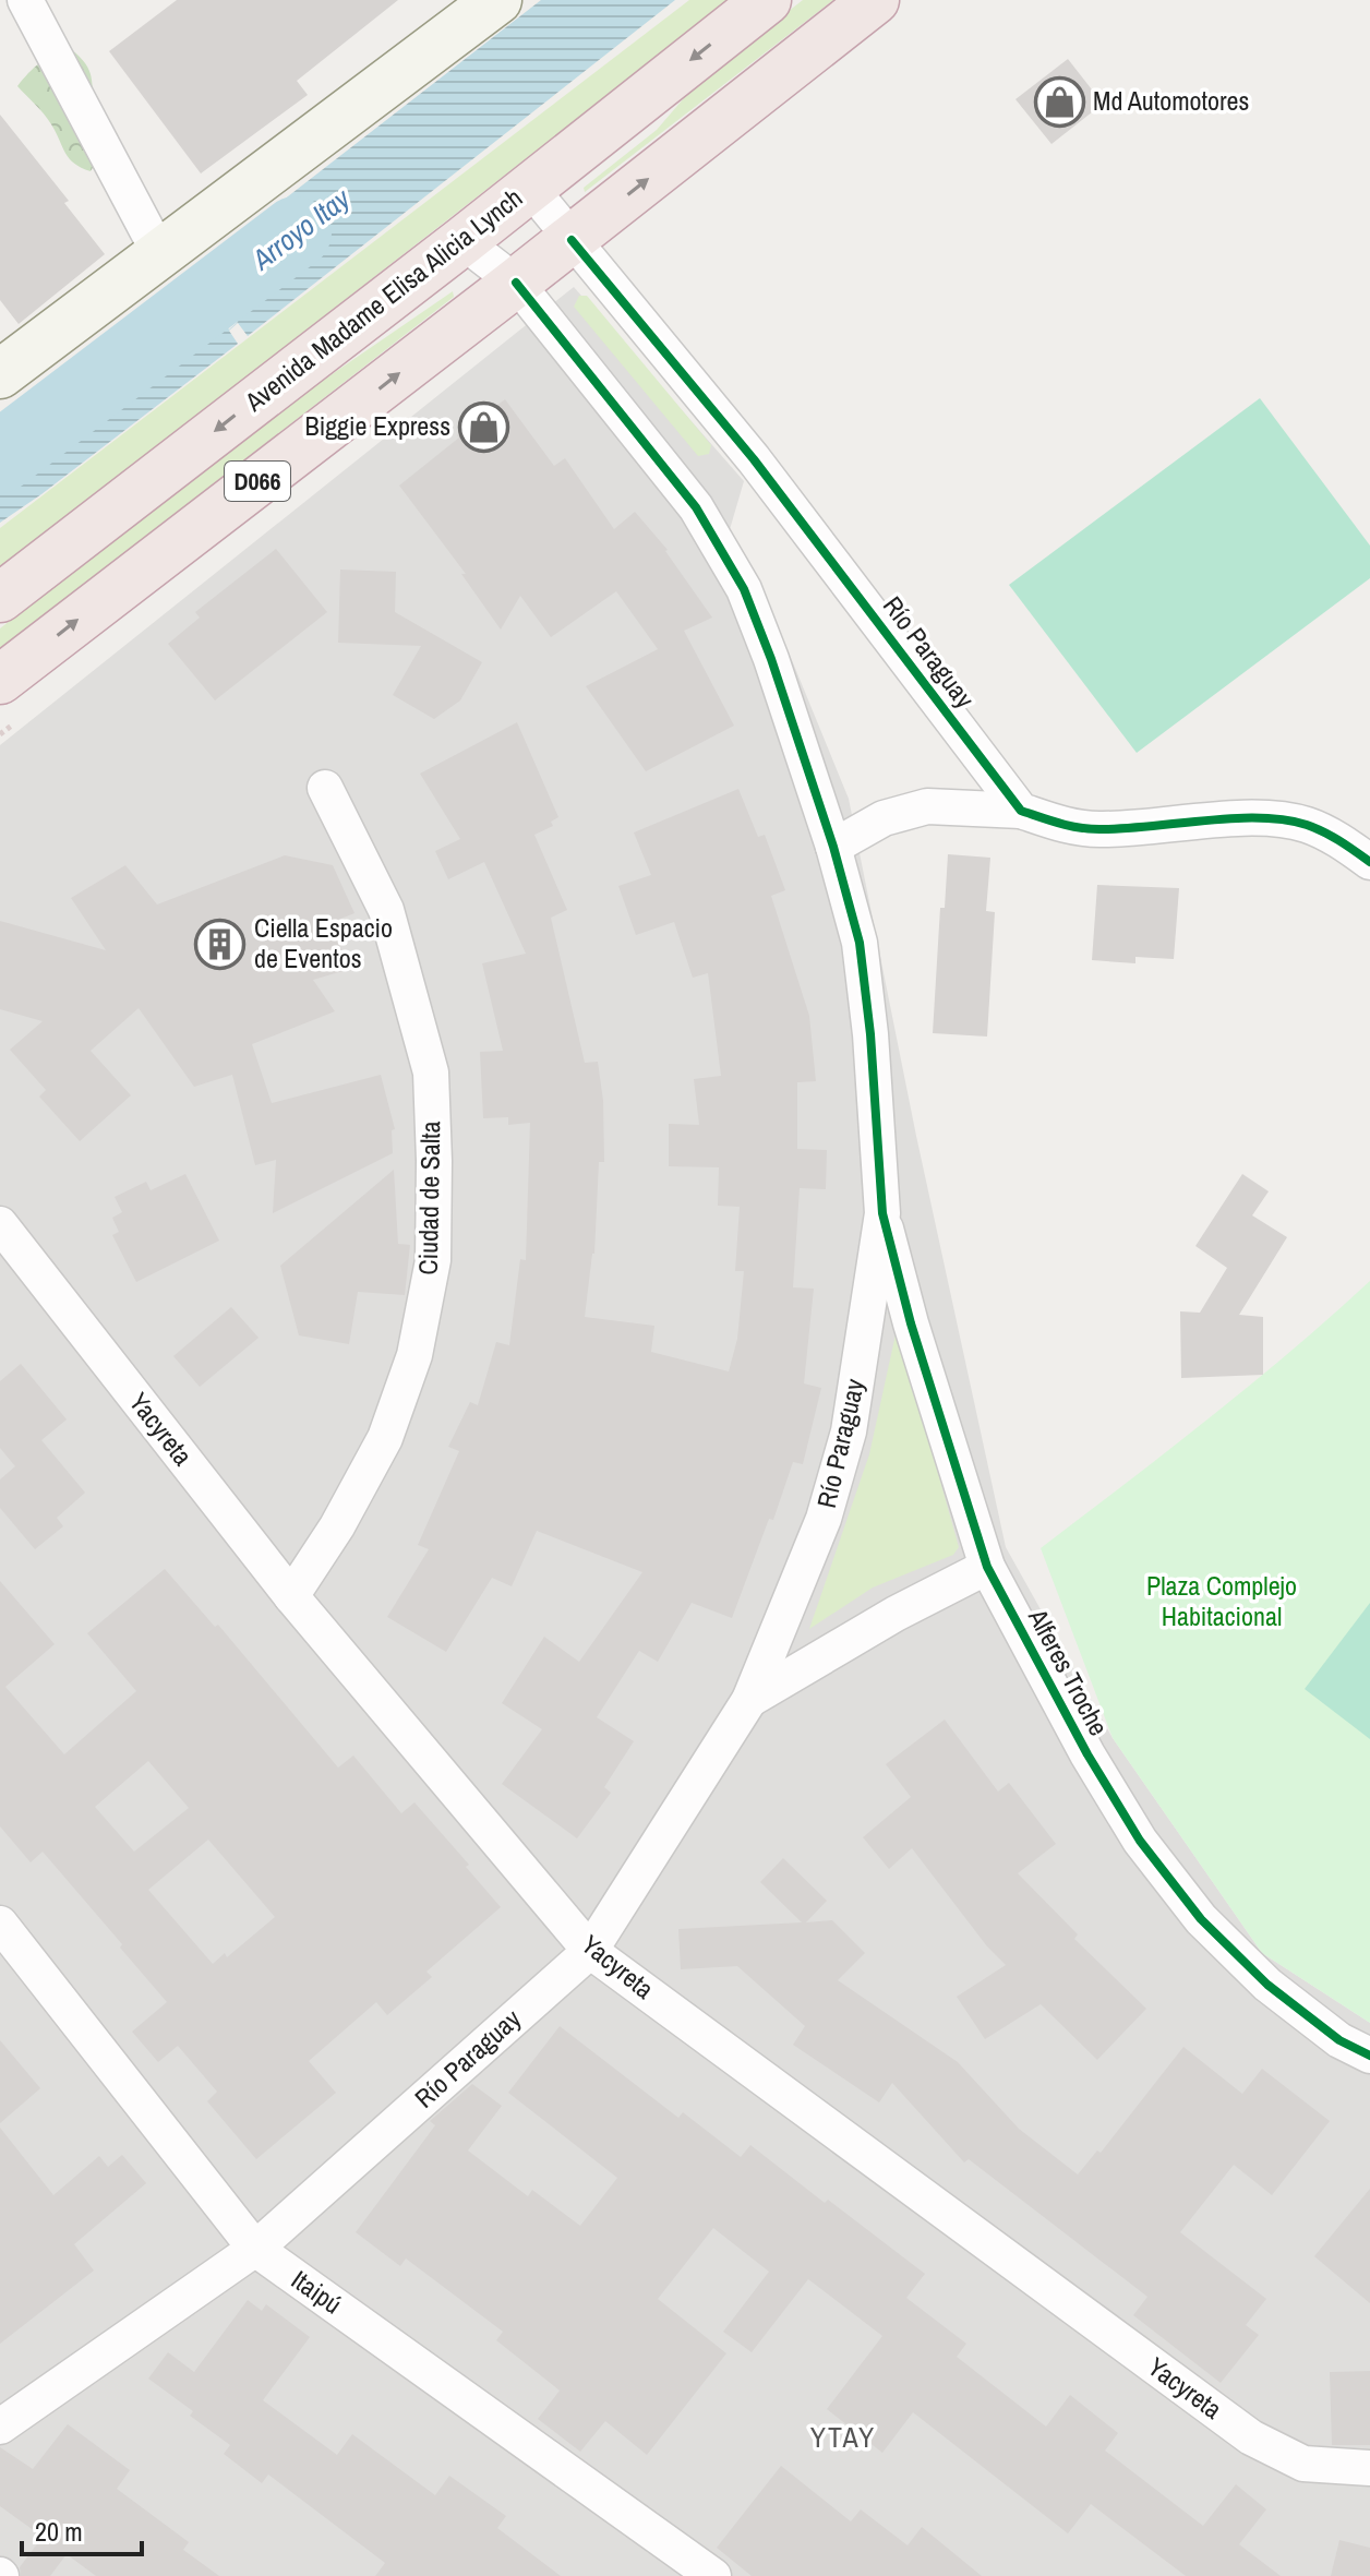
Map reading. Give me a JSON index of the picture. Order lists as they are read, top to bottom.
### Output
{
  "streets": {
    "highway": ["Avenida Madame Elisa Alicia Lynch", "D066"],
    "street": [
      "Río Paraguay",
      "Ciudad de Salta",
      "Yacyreta",
      "Alferes Troche",
      "Itaipú"
    ]
  },
  "crossings": [
    ["Avenida Madame Elisa Alicia Lynch", "Río Paraguay"],
    ["D066", "Río Paraguay"],
    ["Río Paraguay", "Yacyreta"],
    ["Río Paraguay", "Alferes Troche"],
    ["Río Paraguay", "Itaipú"],
    ["Ciudad de Salta", "Yacyreta"]
  ],
  "districts": ["YTAY"],
  "water": ["Arroyo Itay"],
  "parks": ["Plaza Complejo Habitacional"],
  "places": {
    "shop": ["Md Automotores", "Biggie Express"],
    "building": ["Ciella Espacio de Eventos"]
  },
  "scale_bar": "20 m"
}
